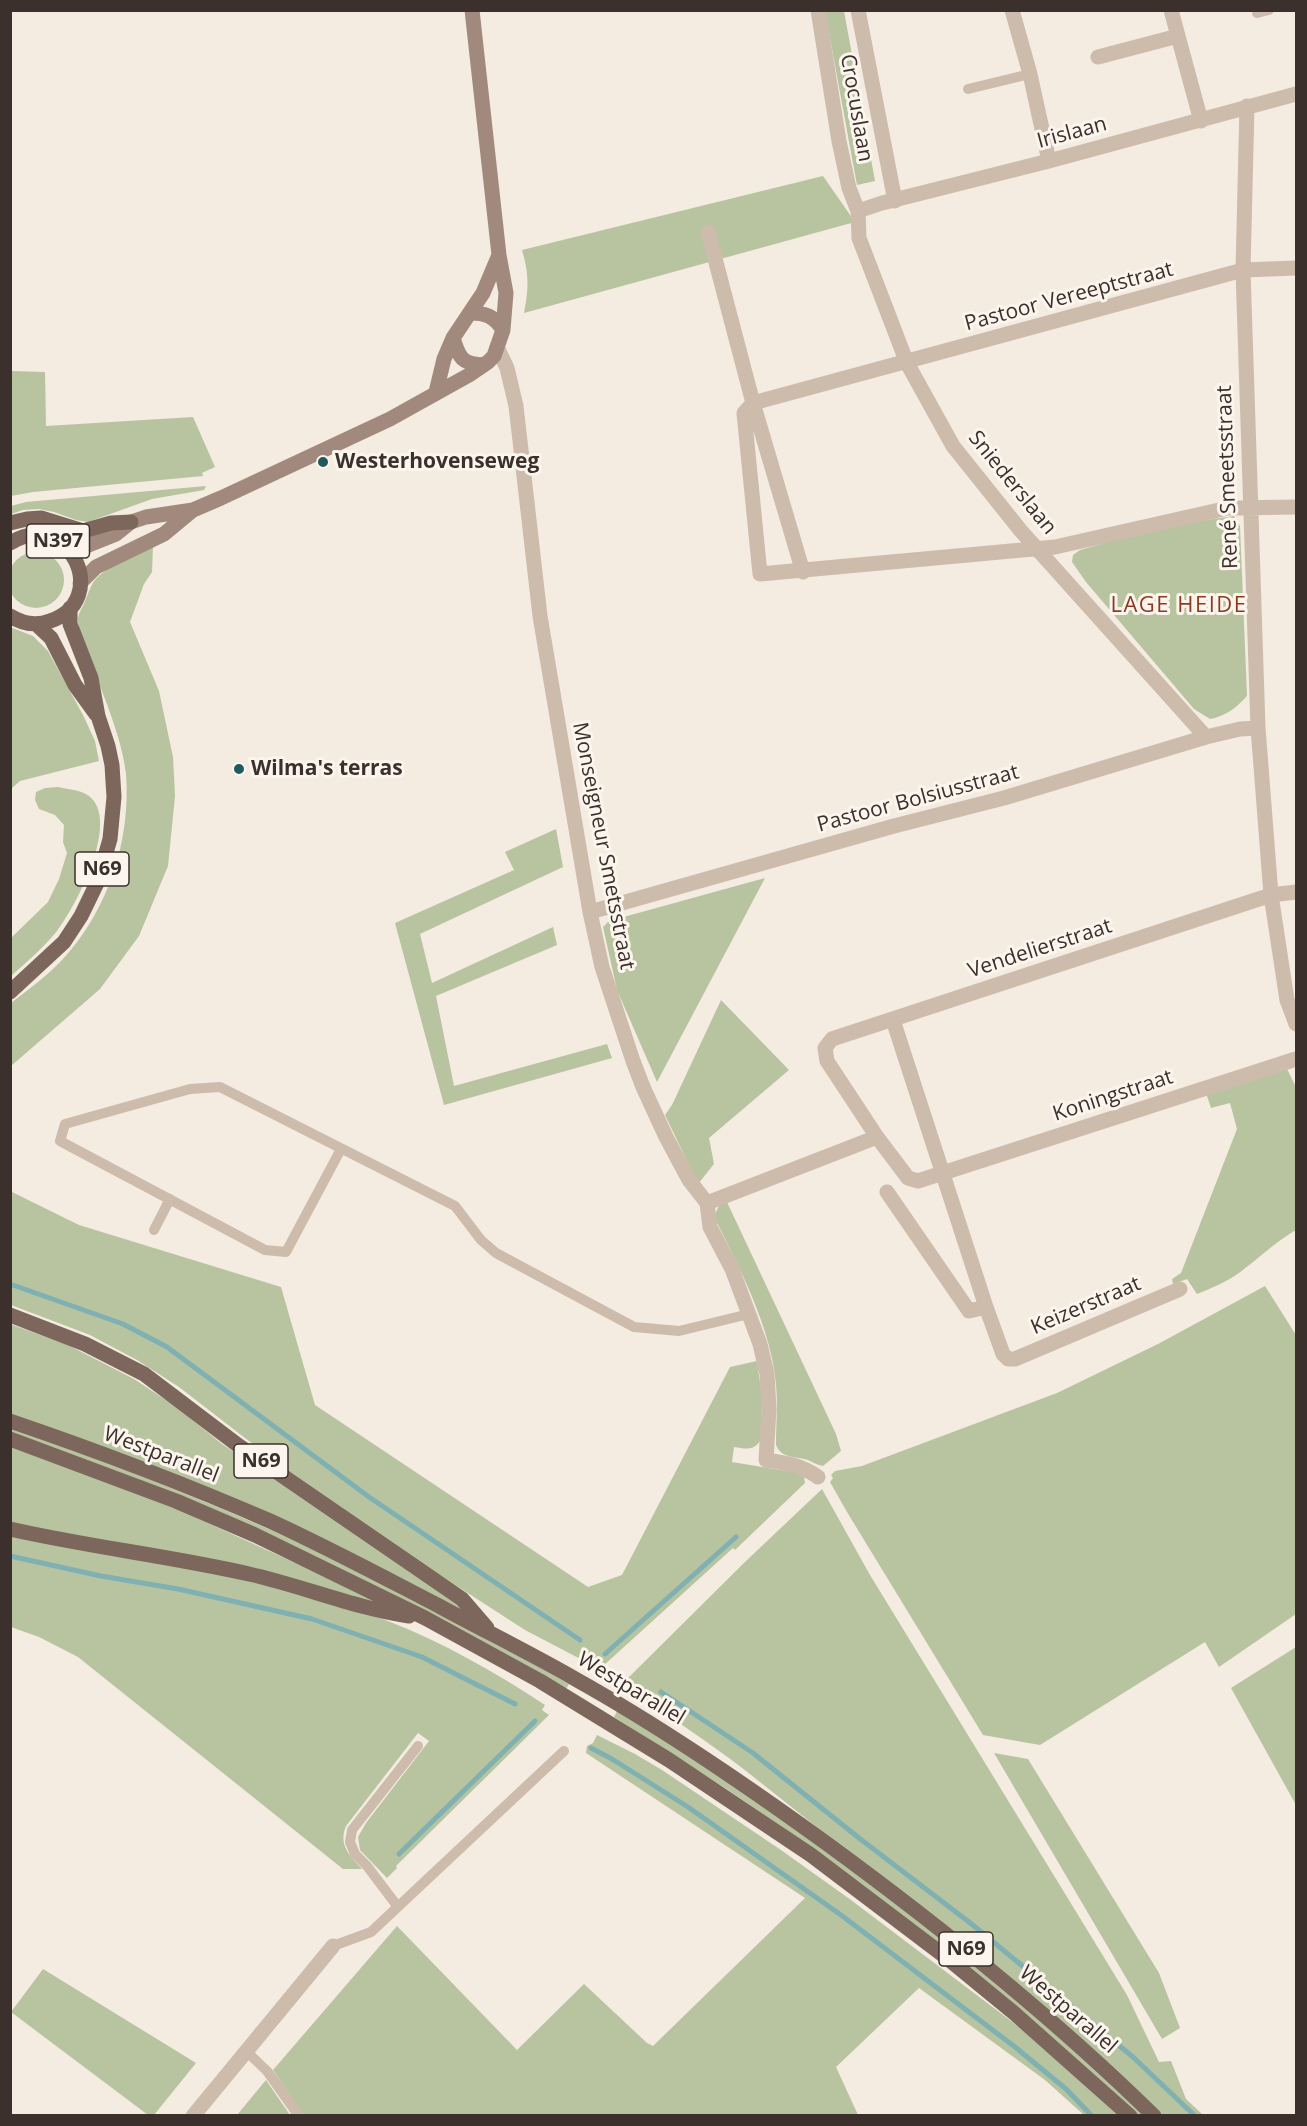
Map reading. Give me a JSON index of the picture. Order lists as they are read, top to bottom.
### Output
{
  "streets": {
    "main road": ["N397", "N69", "Westparallel"],
    "street": [
      "Crocuslaan",
      "Irislaan",
      "Pastoor Vereeptstraat",
      "René Smeetsstraat",
      "Sniederslaan",
      "Pastoor Bolsiusstraat",
      "Monseigneur Smetsstraat",
      "Vendelierstraat",
      "Koningstraat",
      "Keizerstraat"
    ]
  },
  "crossings": [
    ["Crocuslaan", "Irislaan"],
    ["Crocuslaan", "Sniederslaan"],
    ["Irislaan", "René Smeetsstraat"],
    ["Irislaan", "Sniederslaan"],
    ["Pastoor Vereeptstraat", "René Smeetsstraat"],
    ["Pastoor Vereeptstraat", "Sniederslaan"],
    ["René Smeetsstraat", "Pastoor Bolsiusstraat"],
    ["René Smeetsstraat", "Vendelierstraat"],
    ["Sniederslaan", "Pastoor Bolsiusstraat"],
    ["N397", "N69"],
    ["Pastoor Bolsiusstraat", "Monseigneur Smetsstraat"],
    ["N69", "Westparallel"],
    ["Vendelierstraat", "Koningstraat"]
  ],
  "districts": ["LAGE HEIDE"],
  "places": ["Westerhovenseweg", "Wilma's terras"]
}
